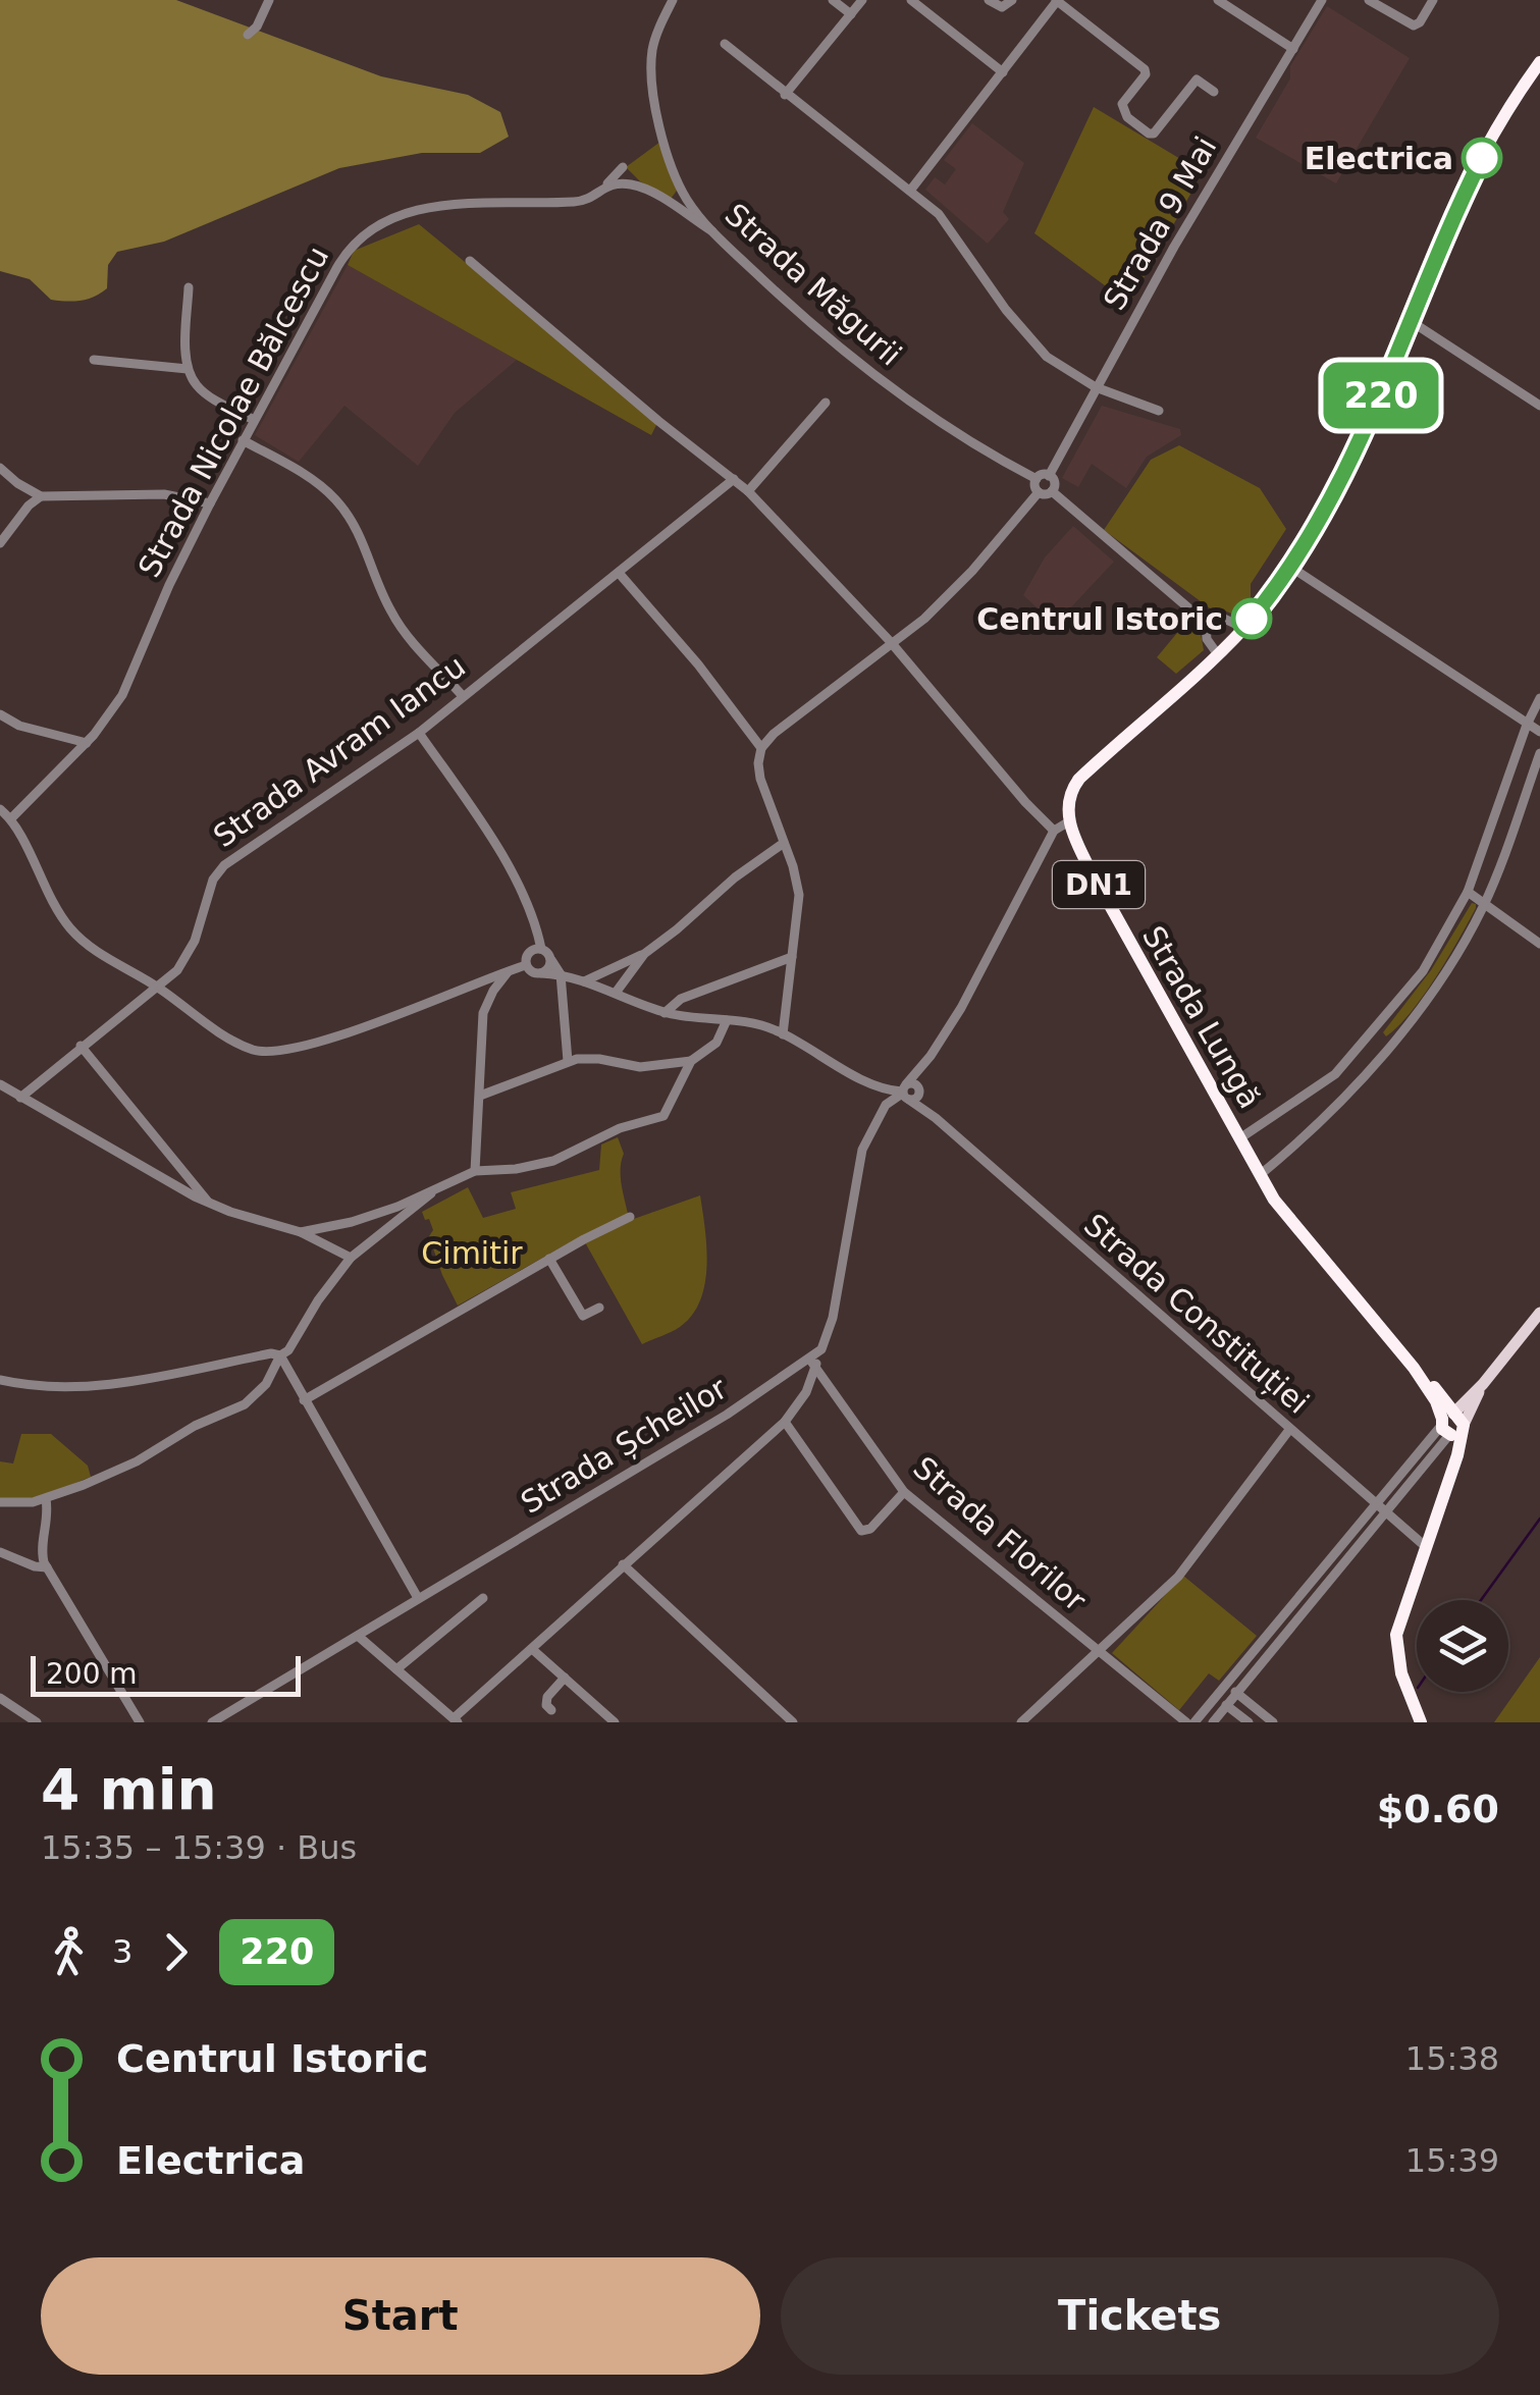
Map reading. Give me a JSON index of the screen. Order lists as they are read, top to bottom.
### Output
{
  "streets": {
    "highway": ["DN1", "Strada Lungă"],
    "street": [
      "Strada 9 Mai",
      "Strada Măgurii",
      "Strada Nicolae Bălcescu",
      "Strada Avram Iancu",
      "Strada Constituției",
      "Strada Șcheilor",
      "Strada Florilor"
    ]
  },
  "crossings": [
    ["Strada 9 Mai", "Strada Măgurii"],
    ["Strada Măgurii", "Strada Nicolae Bălcescu"],
    ["DN1", "Strada Lungă"],
    ["Strada Șcheilor", "Strada Florilor"]
  ],
  "parks": ["Cimitir"],
  "places": ["Electrica", "Centrul Istoric"],
  "lines": ["bus line 220"],
  "scale_bar": "200 m",
  "page": {
    "on_map": "220",
    "scale": "200 m",
    "heading": ["4 min", "15:35 – 15:39 · Bus", "$0.60"],
    "legs": ["3", "220"],
    "list": [
      {
        "name": "Centrul Istoric",
        "value": "15:38"
      },
      {
        "name": "Electrica",
        "value": "15:39"
      }
    ],
    "buttons": ["Start", "Tickets"]
  }
}
